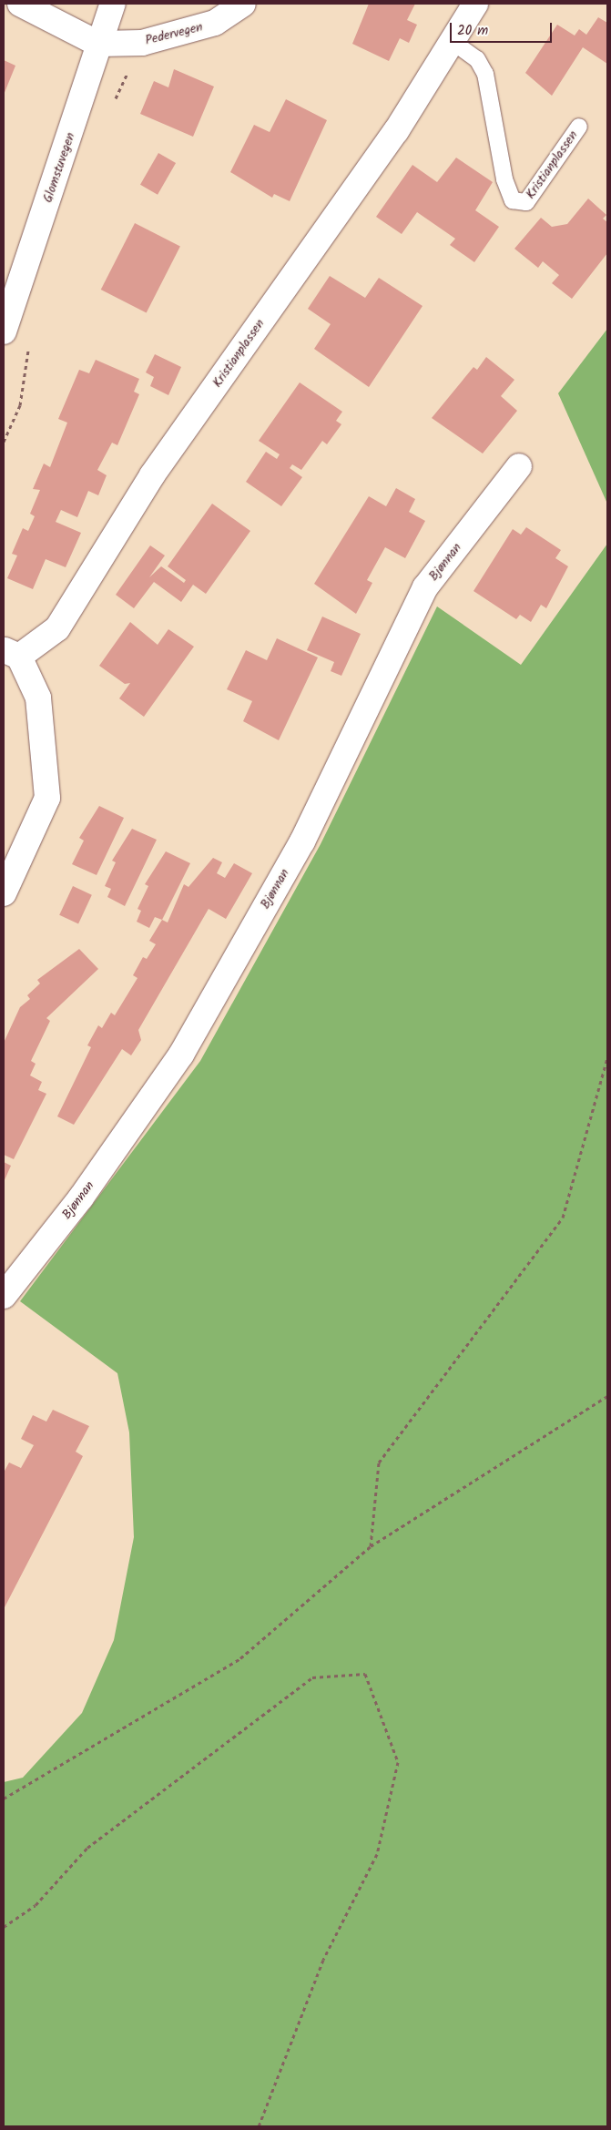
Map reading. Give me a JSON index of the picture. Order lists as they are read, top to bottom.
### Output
{
  "streets": {
    "street": [
      "Pedervegen",
      "Kristianplassen",
      "Glomstuvegen",
      "Bjønnan"
    ]
  },
  "crossings": [
    ["Pedervegen", "Glomstuvegen"]
  ],
  "scale_bar": "20 m"
}
